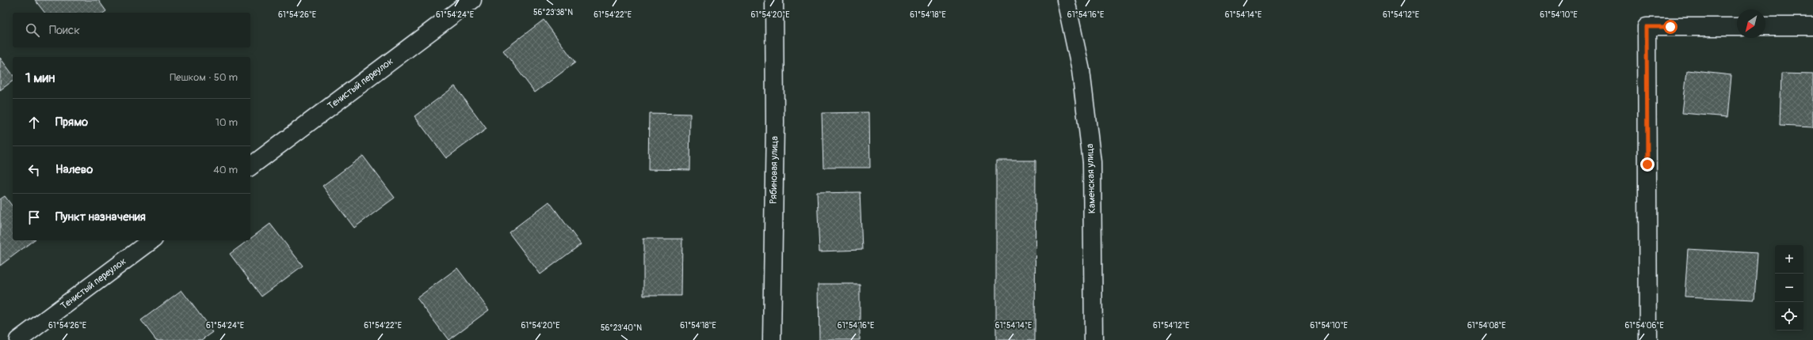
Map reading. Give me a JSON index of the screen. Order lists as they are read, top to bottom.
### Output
{
  "streets": {
    "street": ["Тенистый переулок", "Рябиновая улица", "Каменская улица"]
  },
  "north": "bottom left",
  "page": {
    "search": "Поиск",
    "heading": ["1 мин", "Пешком · 50 m"],
    "list": [
      ["Прямо", "10 m"],
      ["Налево", "40 m"],
      "Пункт назначения"
    ],
    "map_buttons": ["+", "−"]
  },
  "coordinates": [
    "56°23'38\"N",
    "61°54'26\"E",
    "61°54'24\"E",
    "61°54'22\"E",
    "61°54'20\"E",
    "61°54'18\"E",
    "61°54'16\"E",
    "61°54'14\"E",
    "61°54'12\"E",
    "61°54'10\"E",
    "61°54'08\"E",
    "61°54'06\"E",
    "56°23'40\"N"
  ]
}
